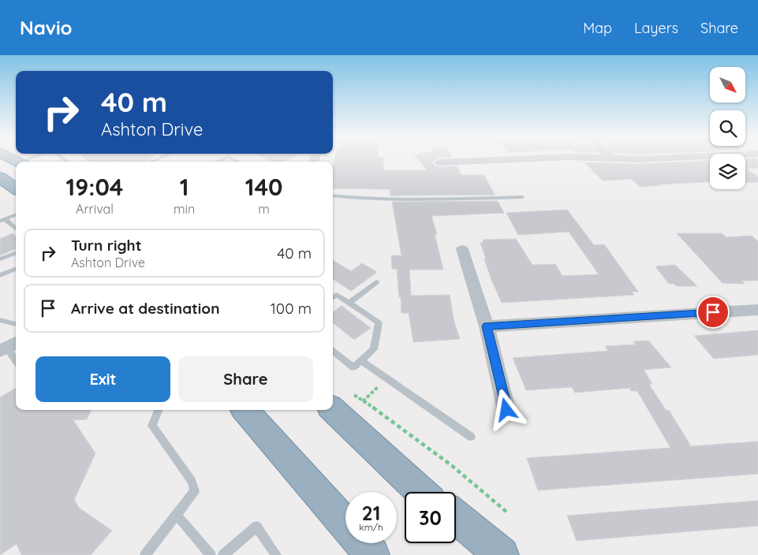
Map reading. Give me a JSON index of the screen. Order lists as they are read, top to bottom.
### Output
{
  "north": "bottom right",
  "page": {
    "header": "Navio",
    "nav": ["Map", "Layers", "Share"],
    "turn": ["40 m", "Ashton Drive"],
    "eta": [
      "19:04",
      "Arrival",
      "1",
      "min",
      "140",
      "m"
    ],
    "list": [
      {
        "name": "Turn right",
        "note": "Ashton Drive",
        "value": "40 m"
      },
      {
        "name": "Arrive at destination",
        "value": "100 m"
      }
    ],
    "buttons": ["Exit", "Share"],
    "speed": "21 km/h",
    "limit": "30"
  }
}
